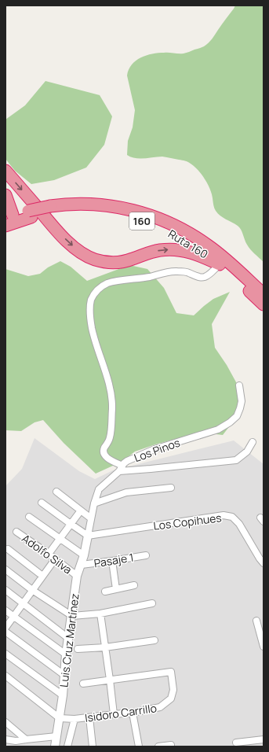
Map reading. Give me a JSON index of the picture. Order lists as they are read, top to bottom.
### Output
{
  "streets": {
    "highway": ["160", "Ruta 160"],
    "street": [
      "Los Pinos",
      "Los Copihues",
      "Adolfo Silva",
      "Pasaje 1",
      "Luis Cruz Martínez",
      "Isidoro Carrillo"
    ]
  },
  "crossings": [
    ["Los Pinos", "Los Copihues"],
    ["Los Pinos", "Luis Cruz Martínez"],
    ["Los Copihues", "Luis Cruz Martínez"],
    ["Adolfo Silva", "Luis Cruz Martínez"],
    ["Pasaje 1", "Luis Cruz Martínez"],
    ["Luis Cruz Martínez", "Isidoro Carrillo"]
  ]
}
